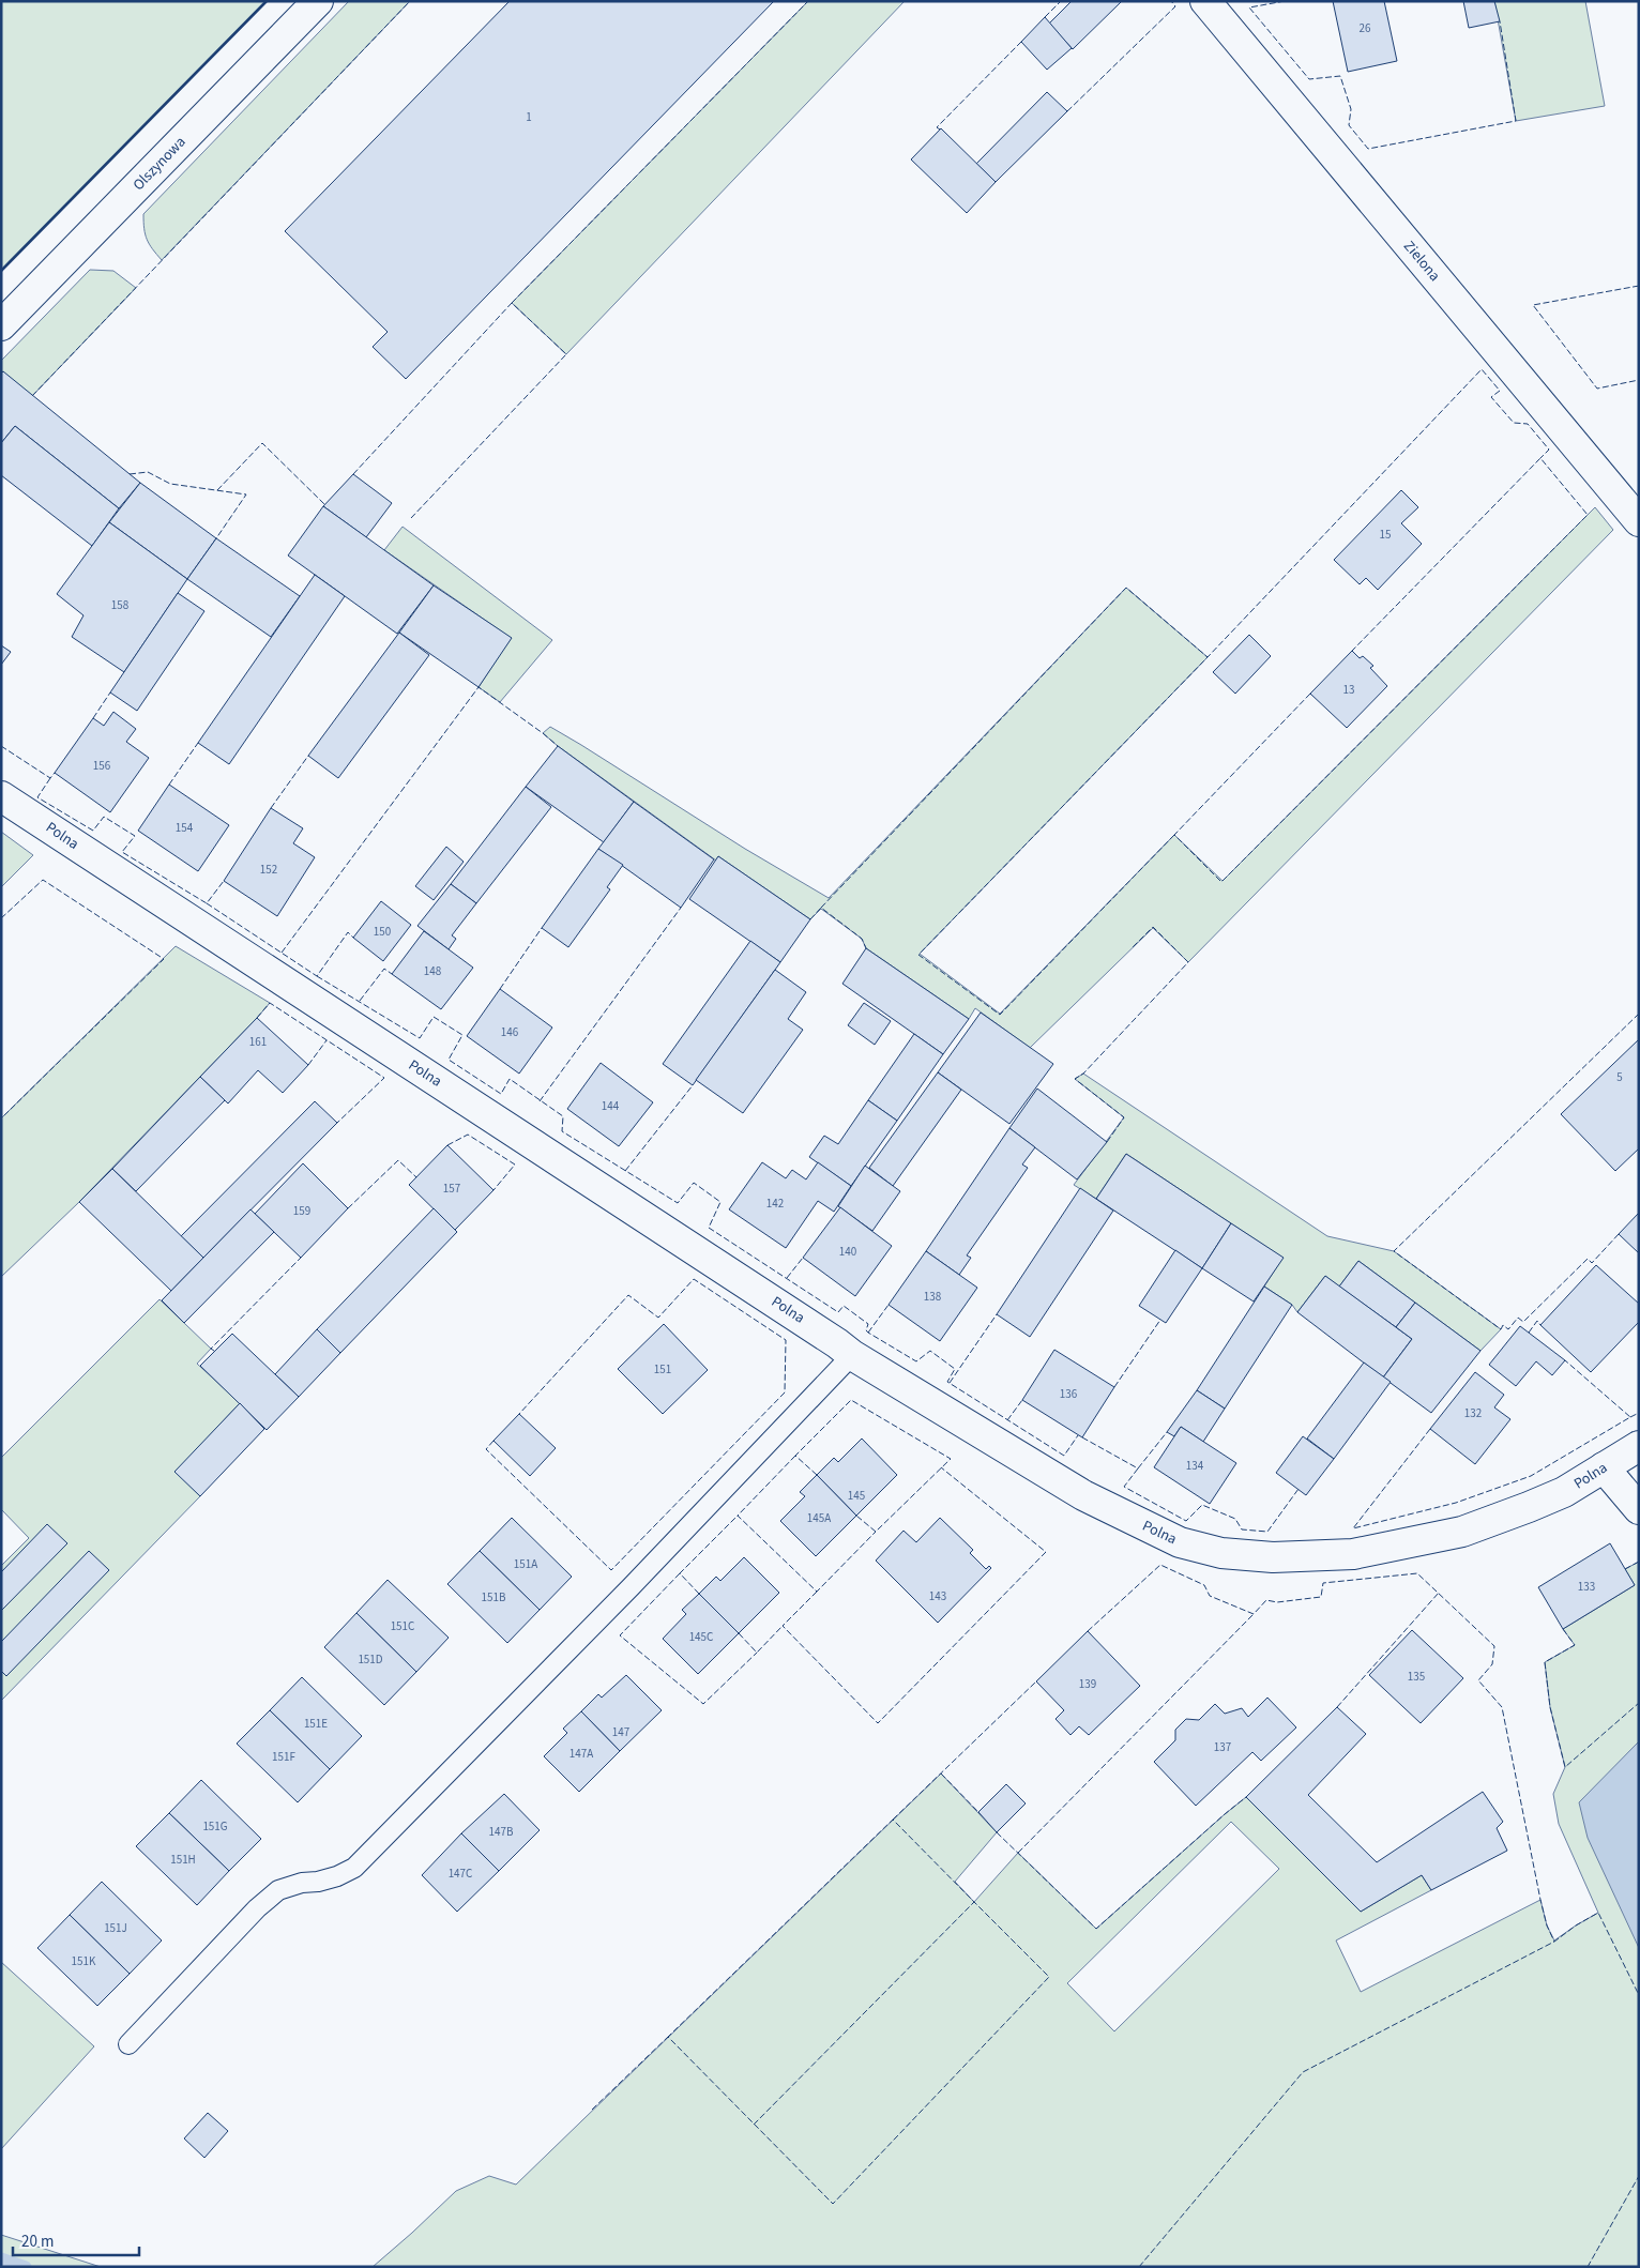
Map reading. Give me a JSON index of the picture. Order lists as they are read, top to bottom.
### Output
{
  "streets": {
    "street": ["Olszynowa", "Zielona", "Polna"]
  },
  "house_numbers": [
    "26",
    "1",
    "15",
    "158",
    "13",
    "156",
    "154",
    "152",
    "150",
    "148",
    "146",
    "161",
    "5",
    "144",
    "157",
    "142",
    "159",
    "140",
    "138",
    "151",
    "136",
    "132",
    "134",
    "145",
    "145A",
    "151A",
    "133",
    "143",
    "151B",
    "151C",
    "145C",
    "151D",
    "135",
    "139",
    "151E",
    "147",
    "137",
    "147A",
    "151F",
    "151G",
    "147B",
    "151H",
    "147C",
    "151J",
    "151K"
  ],
  "scale_bar": "20 m"
}
